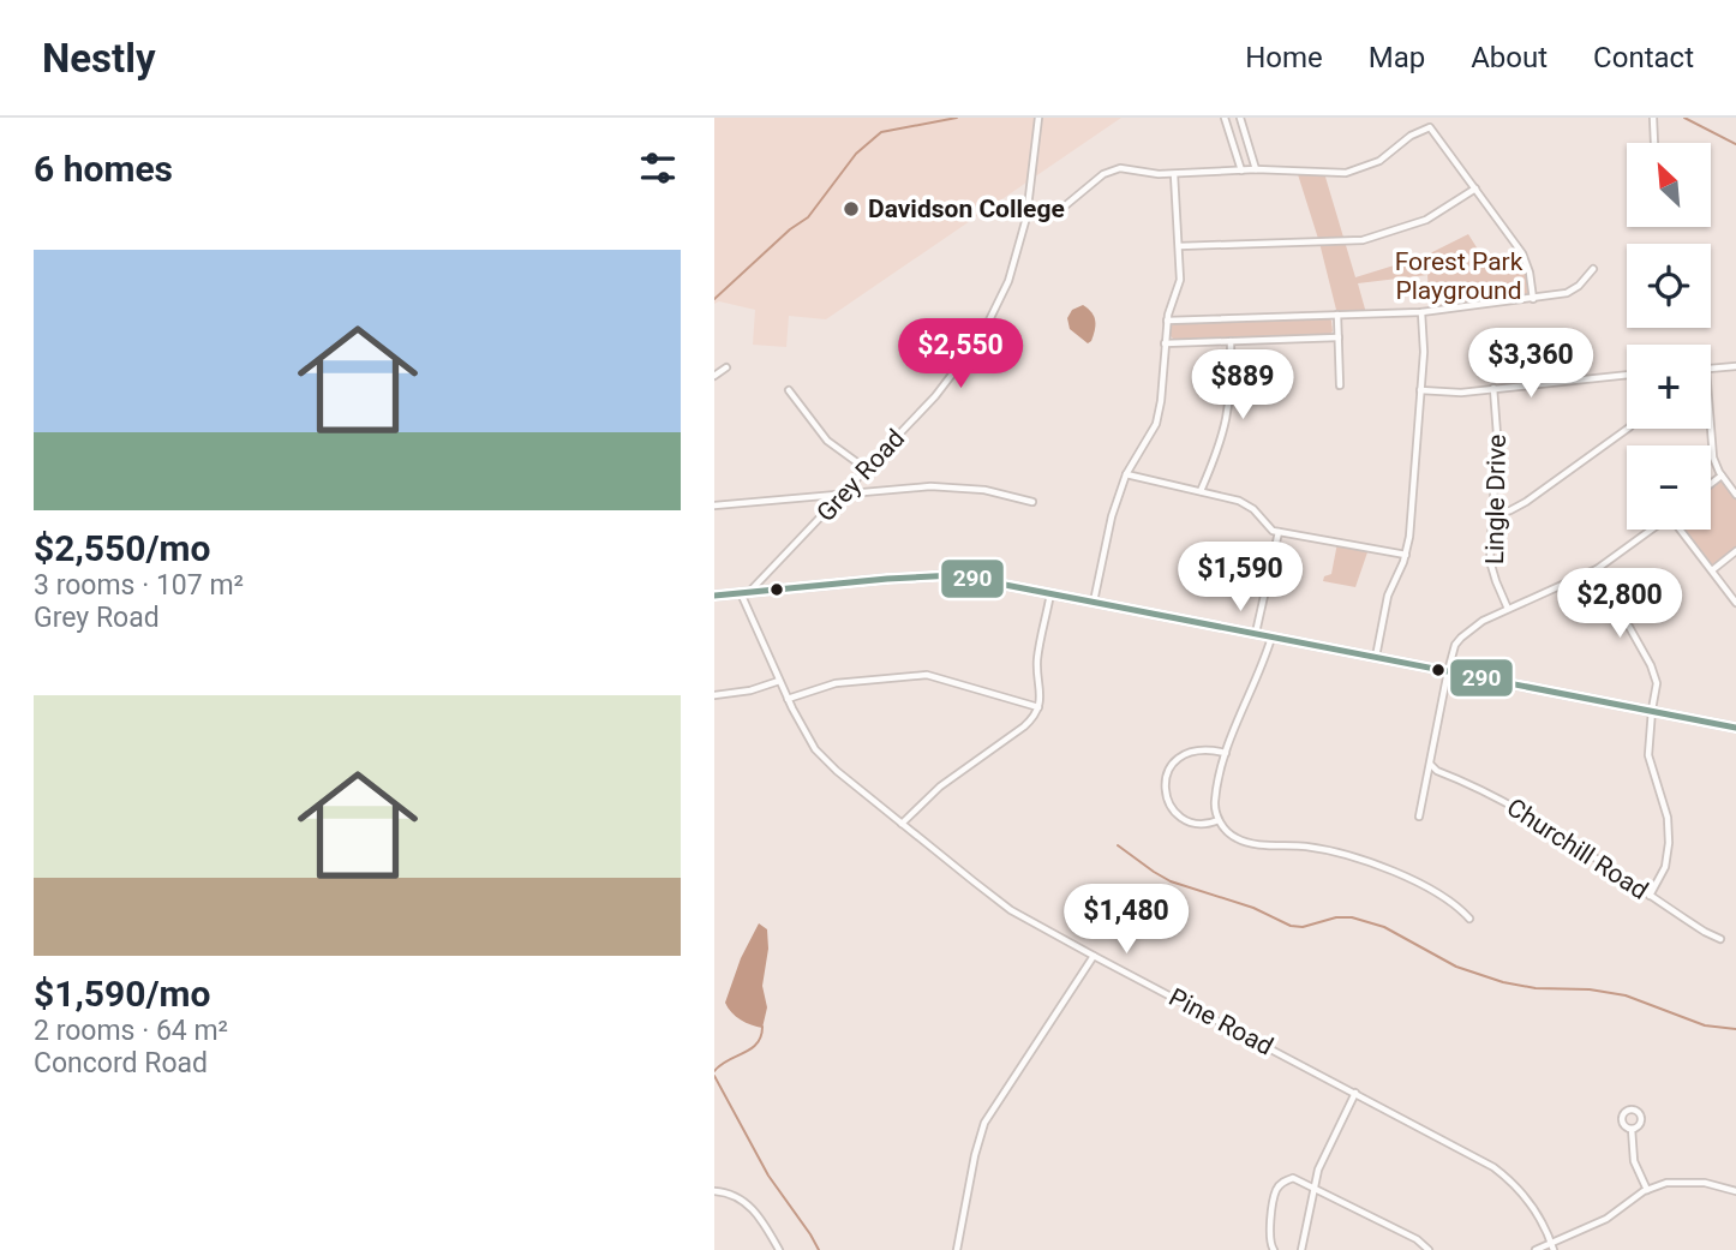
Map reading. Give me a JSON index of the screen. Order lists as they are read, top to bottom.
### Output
{
  "streets": {
    "street": [
      "Grey Road",
      "Lingle Drive",
      "Churchill Road",
      "Pine Road"
    ]
  },
  "crossings": [
    ["Grey Road", "Pine Road"]
  ],
  "parks": ["Forest Park Playground"],
  "places": ["Davidson College"],
  "lines": ["transit line 290"],
  "north": "top left",
  "page": {
    "header": "Nestly",
    "nav": [
      "Home",
      "Map",
      "About",
      "Contact"
    ],
    "heading": "6 homes",
    "map_buttons": ["+", "−"],
    "list": [
      {
        "name": "$2,550/mo",
        "note": "3 rooms · 107 m² · Grey Road"
      },
      {
        "name": "$1,590/mo",
        "note": "2 rooms · 64 m² · Concord Road"
      }
    ],
    "price": [
      "$2,550",
      "$3,360",
      "$889",
      "$1,590",
      "$2,800",
      "$1,480"
    ]
  }
}
